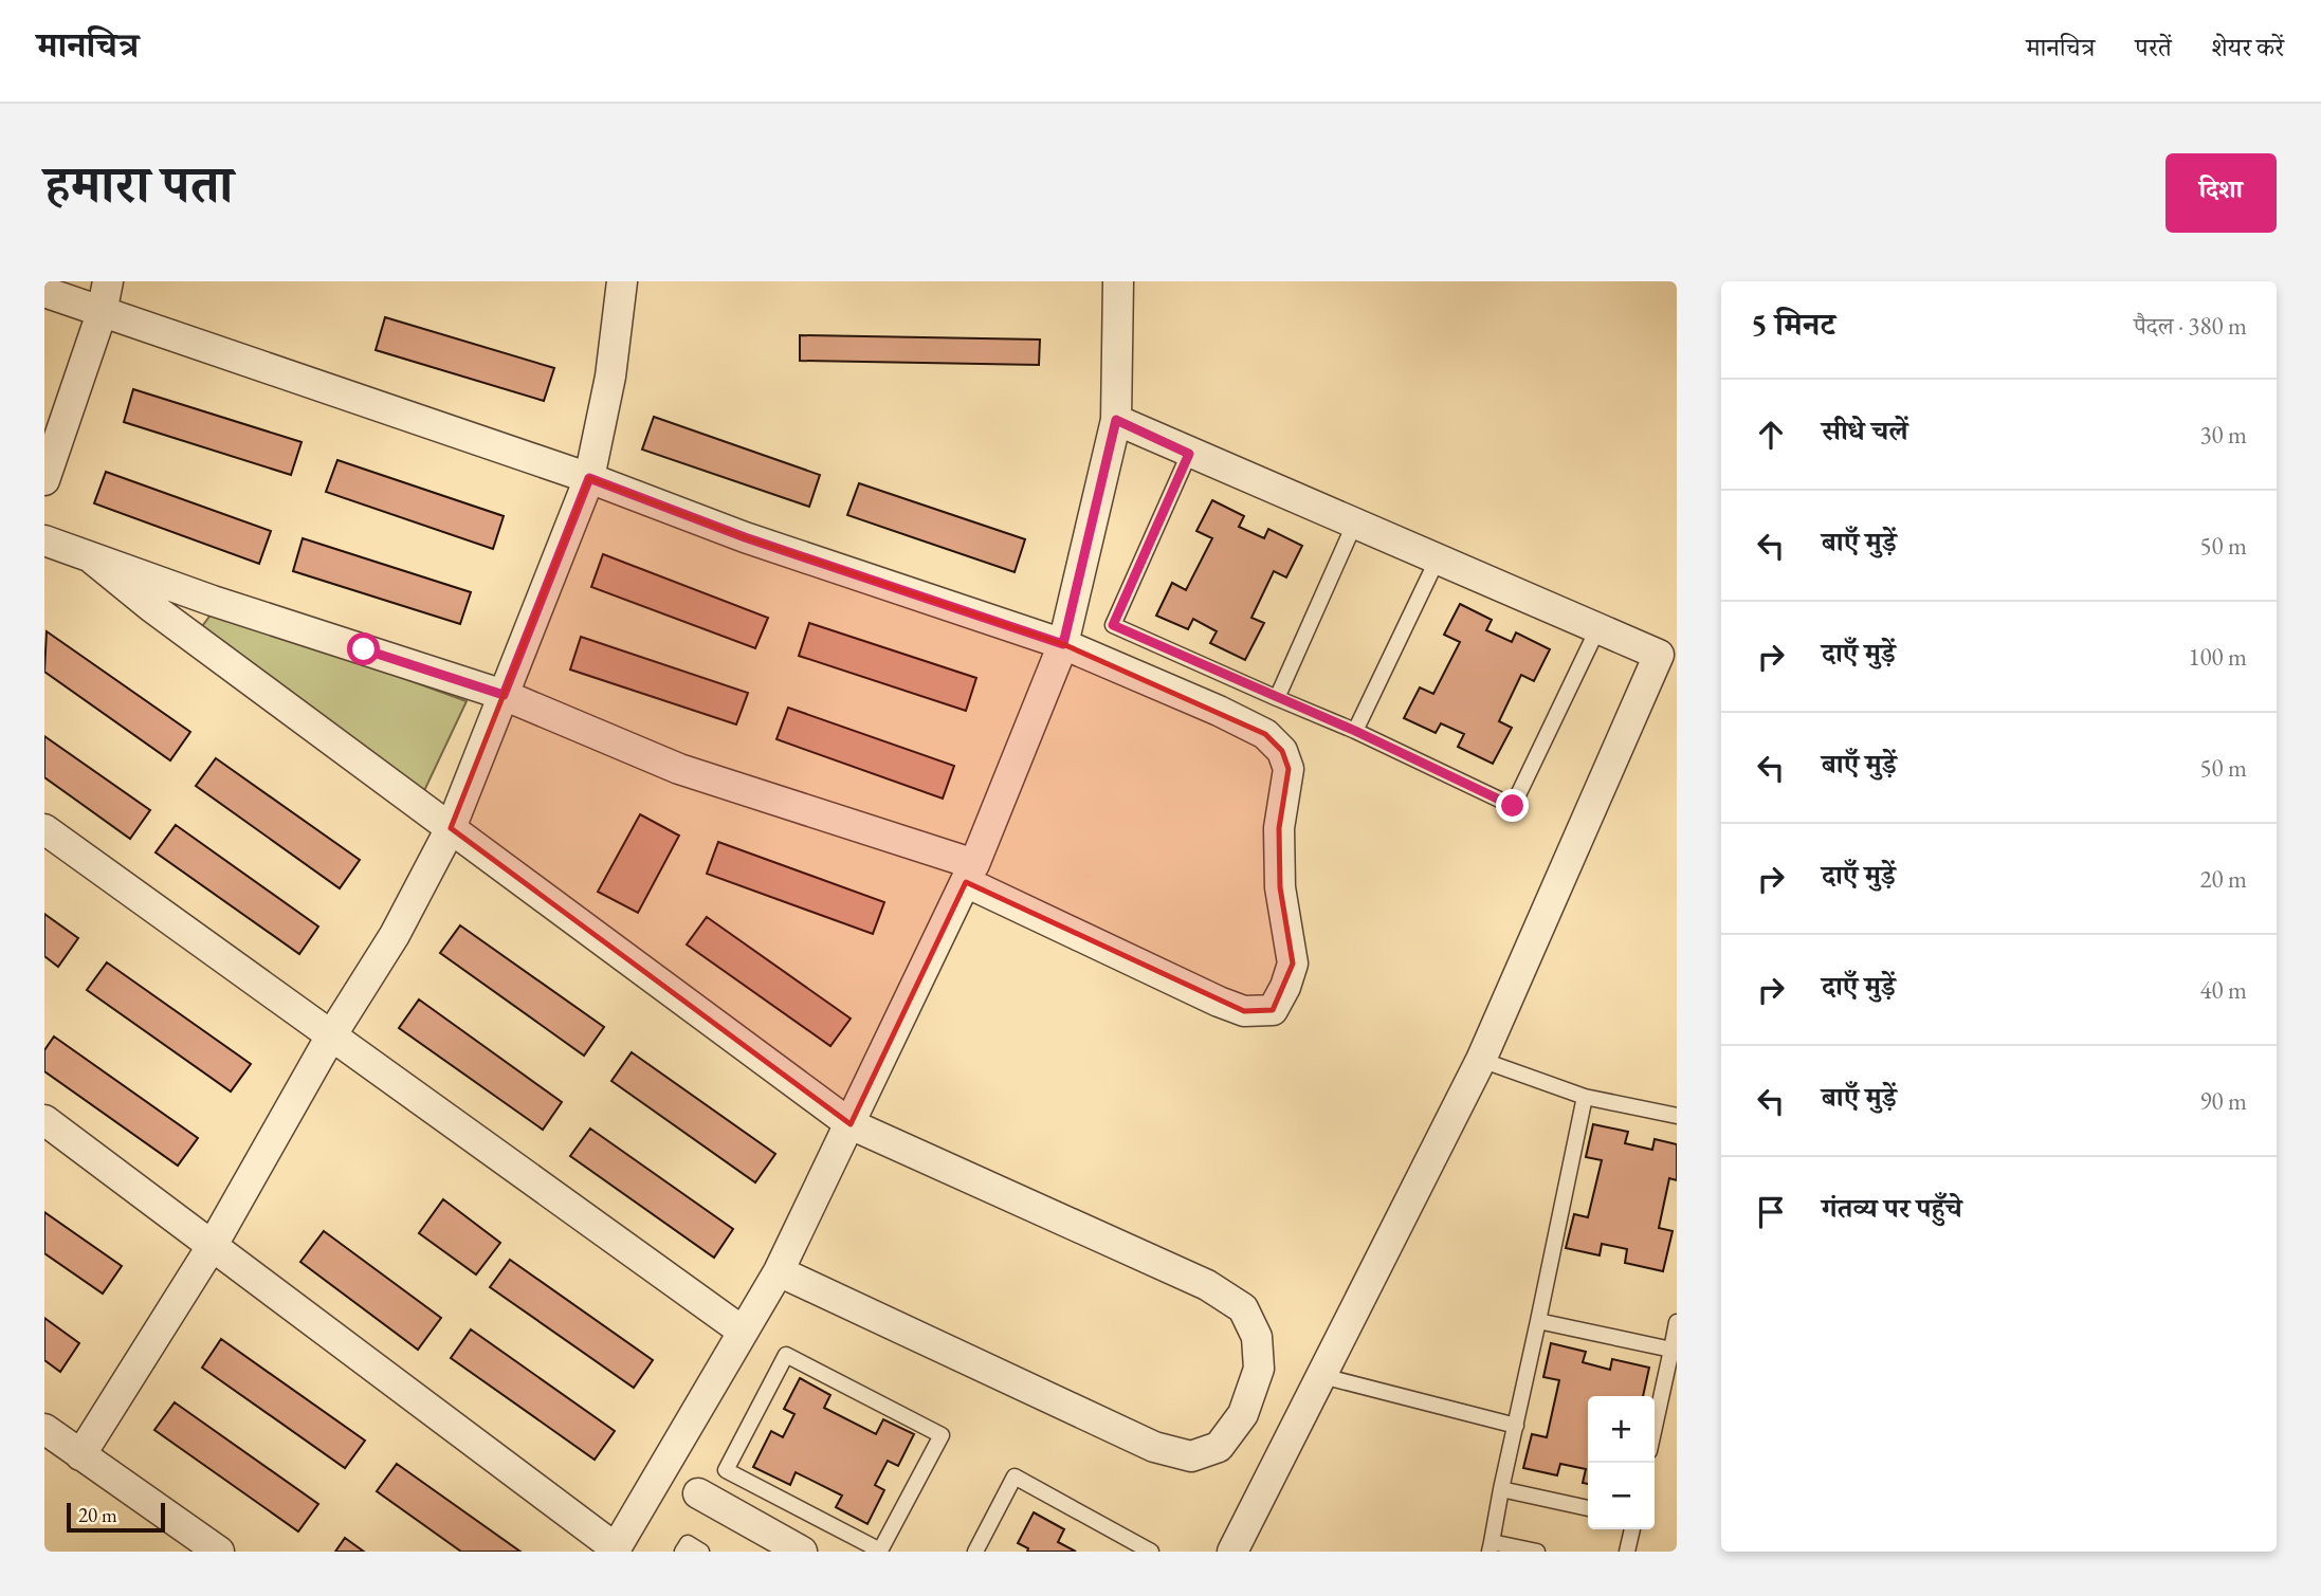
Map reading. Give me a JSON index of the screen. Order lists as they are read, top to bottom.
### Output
{
  "scale_bar": "20 m",
  "page": {
    "header": "मानचित्र",
    "nav": ["मानचित्र", "परतें", "शेयर करें"],
    "title": "हमारा पता",
    "buttons": "दिशा",
    "heading": ["5 मिनट", "पैदल · 380 m"],
    "list": [
      ["सीधे चलें", "30 m"],
      ["बाएँ मुड़ें", "50 m"],
      ["दाएँ मुड़ें", "100 m"],
      ["बाएँ मुड़ें", "50 m"],
      ["दाएँ मुड़ें", "20 m"],
      ["दाएँ मुड़ें", "40 m"],
      ["बाएँ मुड़ें", "90 m"],
      "गंतव्य पर पहुँचे"
    ],
    "map_buttons": ["+", "−"],
    "scale": "20 m"
  }
}
